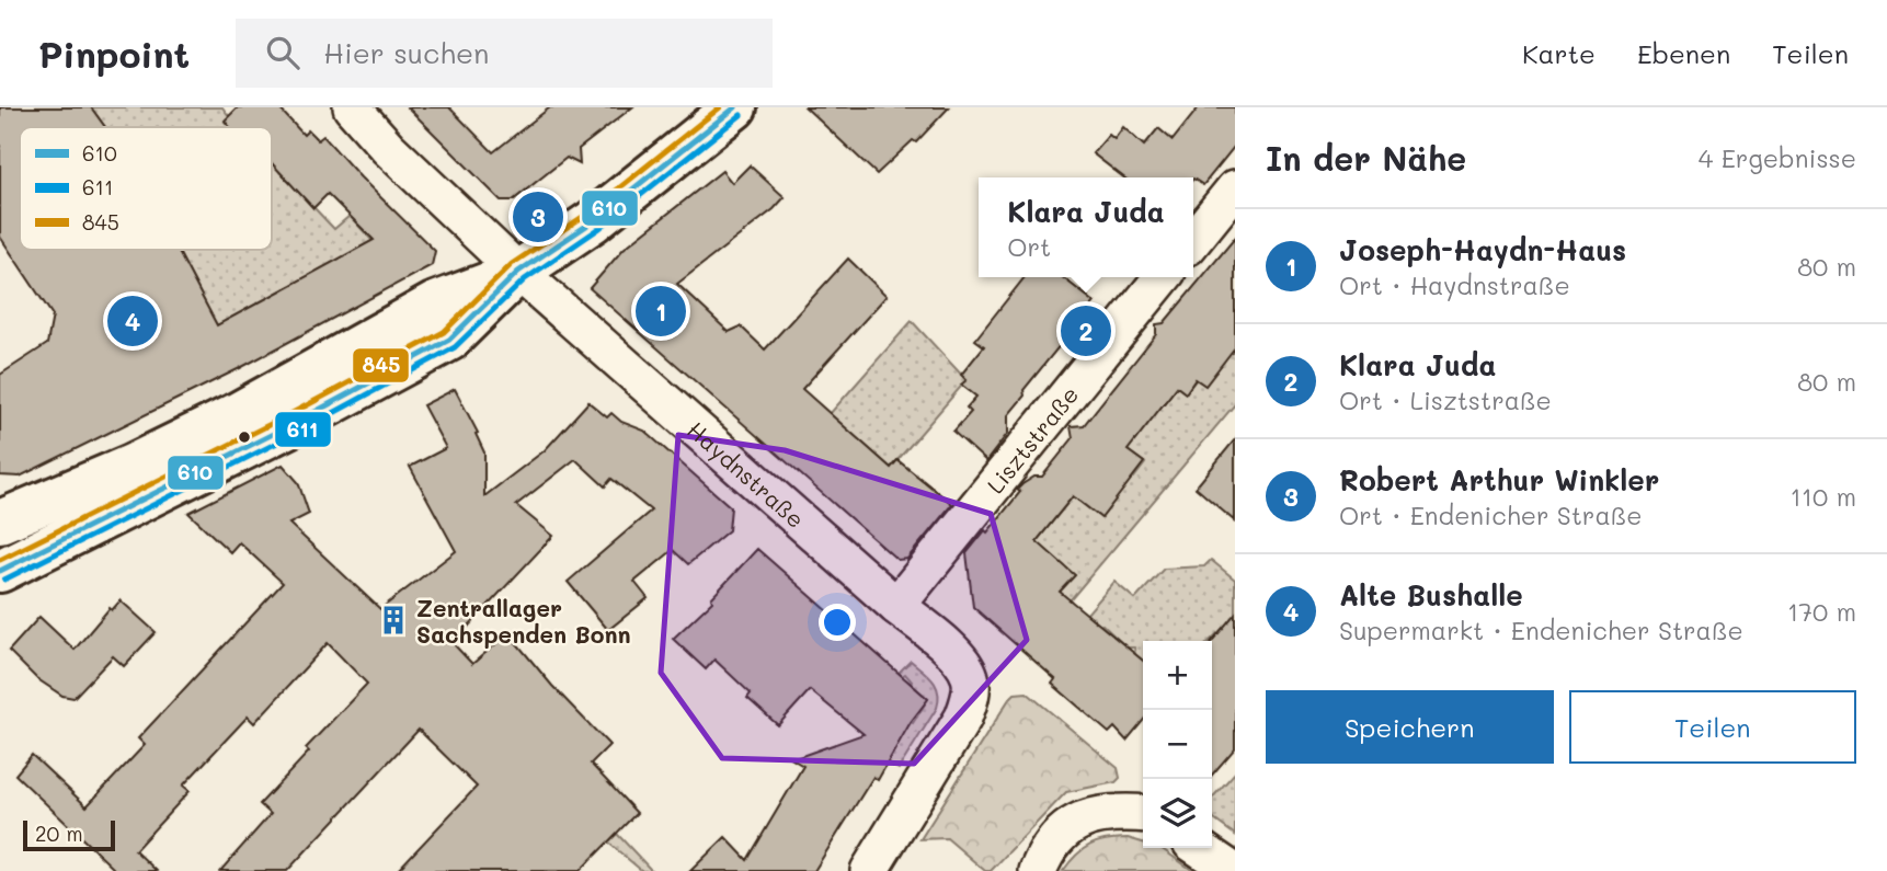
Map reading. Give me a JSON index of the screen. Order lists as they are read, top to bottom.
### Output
{
  "streets": {
    "street": ["Lisztstraße", "Haydnstraße"]
  },
  "crossings": [
    ["Lisztstraße", "Haydnstraße"]
  ],
  "places": {
    "building": ["Zentrallager Sachspenden Bonn"]
  },
  "lines": ["transit line 610", "transit line 845", "transit line 611"],
  "legend": ["610", "611", "845"],
  "scale_bar": "20 m",
  "page": {
    "header": "Pinpoint",
    "search": "Hier suchen",
    "nav": ["Karte", "Ebenen", "Teilen"],
    "heading": ["In der Nähe", "4 Ergebnisse"],
    "popup": ["Klara Juda", "Ort"],
    "pins": [
      "3",
      "1",
      "4",
      "2"
    ],
    "list": [
      {
        "mark": "1",
        "name": "Joseph-Haydn-Haus",
        "note": "Ort · Haydnstraße",
        "value": "80 m"
      },
      {
        "mark": "2",
        "name": "Klara Juda",
        "note": "Ort · Lisztstraße",
        "value": "80 m"
      },
      {
        "mark": "3",
        "name": "Robert Arthur Winkler",
        "note": "Ort · Endenicher Straße",
        "value": "110 m"
      },
      {
        "mark": "4",
        "name": "Alte Bushalle",
        "note": "Supermarkt · Endenicher Straße",
        "value": "170 m"
      }
    ],
    "map_buttons": ["+", "−"],
    "buttons": ["Speichern", "Teilen"],
    "scale": "20 m"
  }
}
